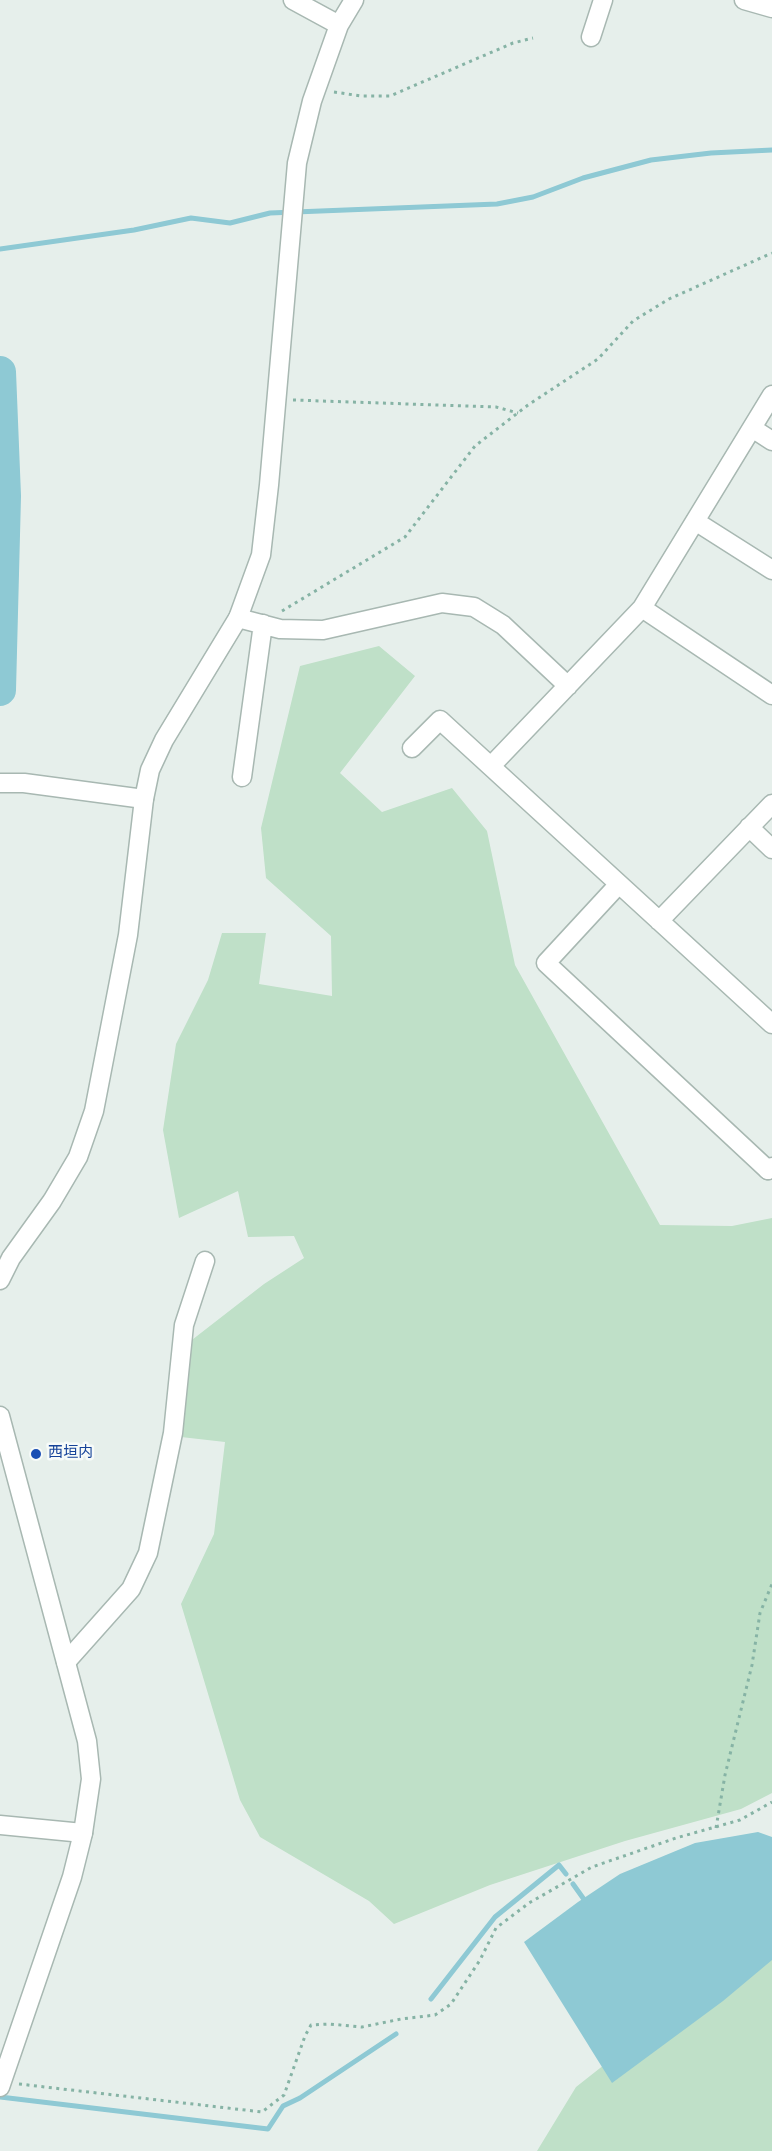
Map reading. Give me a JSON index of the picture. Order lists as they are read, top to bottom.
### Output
{
  "places": ["西垣内"]
}
